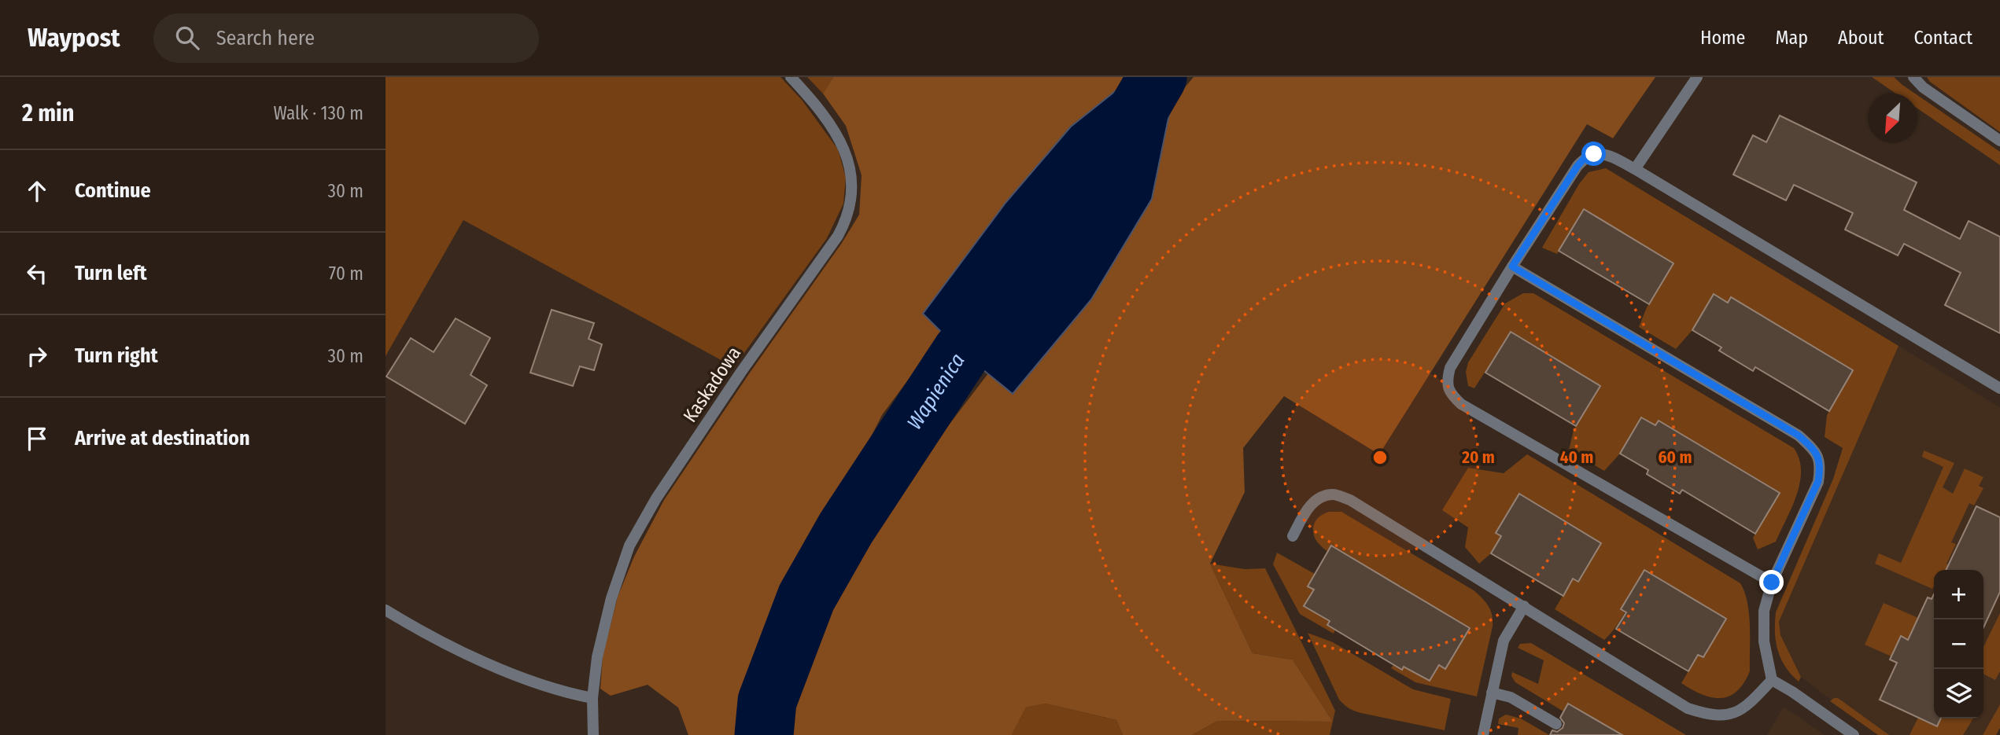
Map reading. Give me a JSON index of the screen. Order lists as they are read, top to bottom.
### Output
{
  "streets": {
    "street": ["Kaskadowa"]
  },
  "water": ["Wapienica"],
  "north": "bottom left",
  "page": {
    "header": "Waypost",
    "search": "Search here",
    "nav": [
      "Home",
      "Map",
      "About",
      "Contact"
    ],
    "heading": ["2 min", "Walk · 130 m"],
    "list": [
      ["Continue", "30 m"],
      ["Turn left", "70 m"],
      ["Turn right", "30 m"],
      "Arrive at destination"
    ],
    "map_buttons": ["+", "−"]
  },
  "rings": ["20 m", "40 m", "60 m"]
}
